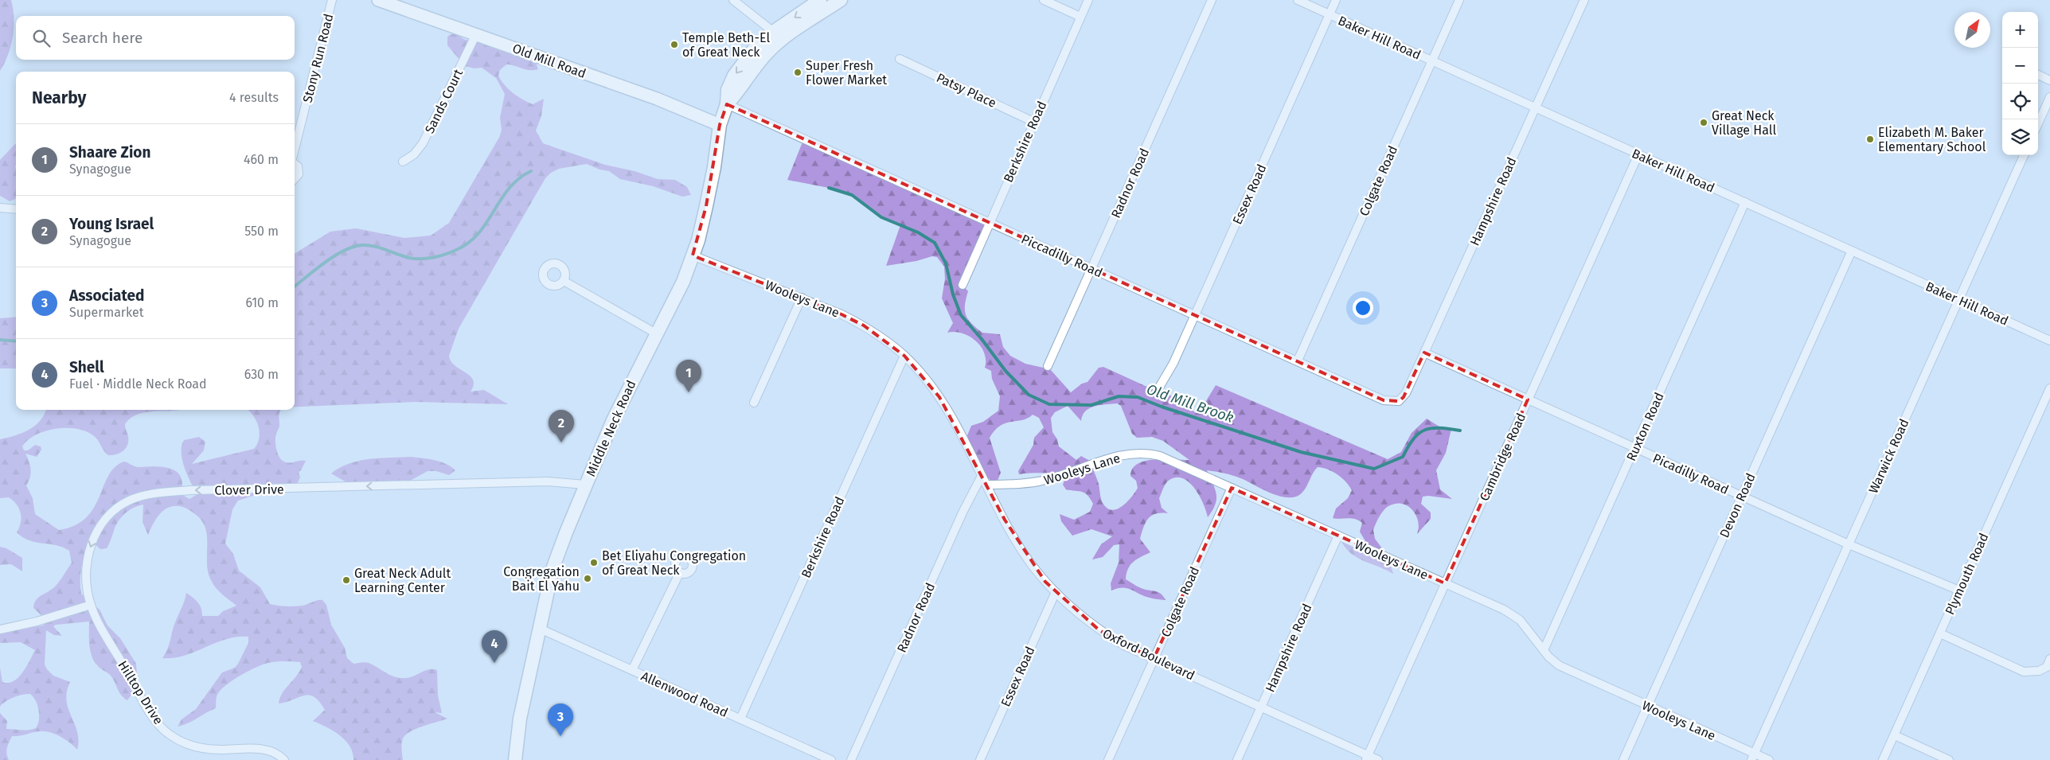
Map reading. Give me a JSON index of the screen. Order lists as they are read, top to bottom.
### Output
{
  "streets": {
    "main road": ["Middle Neck Road"],
    "street": [
      "Baker Hill Road",
      "Stony Run Road",
      "Old Mill Road",
      "Patsy Place",
      "Sands Court",
      "Berkshire Road",
      "Colgate Road",
      "Radnor Road",
      "Essex Road",
      "Hampshire Road",
      "Piccadilly Road",
      "Wooleys Lane",
      "Ruxton Road",
      "Warwick Road",
      "Cambridge Road",
      "Picadilly Road",
      "Clover Drive",
      "Devon Road",
      "Plymouth Road",
      "Oxford Boulevard",
      "Hilltop Drive",
      "Allenwood Road"
    ]
  },
  "crossings": [
    ["Baker Hill Road", "Colgate Road"],
    ["Baker Hill Road", "Essex Road"],
    ["Baker Hill Road", "Hampshire Road"],
    ["Baker Hill Road", "Ruxton Road"],
    ["Baker Hill Road", "Warwick Road"],
    ["Baker Hill Road", "Cambridge Road"],
    ["Baker Hill Road", "Devon Road"],
    ["Old Mill Road", "Sands Court"],
    ["Old Mill Road", "Middle Neck Road"],
    ["Patsy Place", "Berkshire Road"],
    ["Berkshire Road", "Piccadilly Road"],
    ["Berkshire Road", "Wooleys Lane"],
    ["Berkshire Road", "Allenwood Road"],
    ["Colgate Road", "Piccadilly Road"],
    ["Colgate Road", "Wooleys Lane"],
    ["Colgate Road", "Oxford Boulevard"],
    ["Radnor Road", "Piccadilly Road"],
    ["Radnor Road", "Wooleys Lane"],
    ["Radnor Road", "Oxford Boulevard"],
    ["Essex Road", "Piccadilly Road"],
    ["Essex Road", "Oxford Boulevard"],
    ["Hampshire Road", "Piccadilly Road"],
    ["Hampshire Road", "Wooleys Lane"],
    ["Hampshire Road", "Picadilly Road"],
    ["Hampshire Road", "Oxford Boulevard"],
    ["Piccadilly Road", "Middle Neck Road"],
    ["Wooleys Lane", "Ruxton Road"],
    ["Wooleys Lane", "Middle Neck Road"],
    ["Wooleys Lane", "Warwick Road"],
    ["Wooleys Lane", "Cambridge Road"],
    ["Wooleys Lane", "Devon Road"],
    ["Wooleys Lane", "Oxford Boulevard"],
    ["Ruxton Road", "Picadilly Road"],
    ["Middle Neck Road", "Clover Drive"],
    ["Middle Neck Road", "Allenwood Road"],
    ["Warwick Road", "Picadilly Road"],
    ["Cambridge Road", "Picadilly Road"],
    ["Cambridge Road", "Oxford Boulevard"],
    ["Picadilly Road", "Devon Road"],
    ["Picadilly Road", "Plymouth Road"],
    ["Clover Drive", "Hilltop Drive"]
  ],
  "one_way": ["Clover Drive"],
  "water": ["Old Mill Brook"],
  "places": [
    "Temple Beth-El of Great Neck",
    "Super Fresh Flower Market",
    "Great Neck Village Hall",
    "Elizabeth M. Baker Elementary School",
    "Bet Eliyahu Congregation of Great Neck",
    "Congregation Bait El Yahu",
    "Great Neck Adult Learning Center"
  ],
  "north": "top right",
  "page": {
    "map_buttons": ["+", "−"],
    "search": "Search here",
    "heading": ["Nearby", "4 results"],
    "list": [
      {
        "mark": "1",
        "name": "Shaare Zion",
        "note": "Synagogue",
        "value": "460 m"
      },
      {
        "mark": "2",
        "name": "Young Israel",
        "note": "Synagogue",
        "value": "550 m"
      },
      {
        "mark": "3",
        "name": "Associated",
        "note": "Supermarket",
        "value": "610 m"
      },
      {
        "mark": "4",
        "name": "Shell",
        "note": "Fuel · Middle Neck Road",
        "value": "630 m"
      }
    ],
    "pins": [
      "1",
      "2",
      "4",
      "3"
    ]
  }
}
